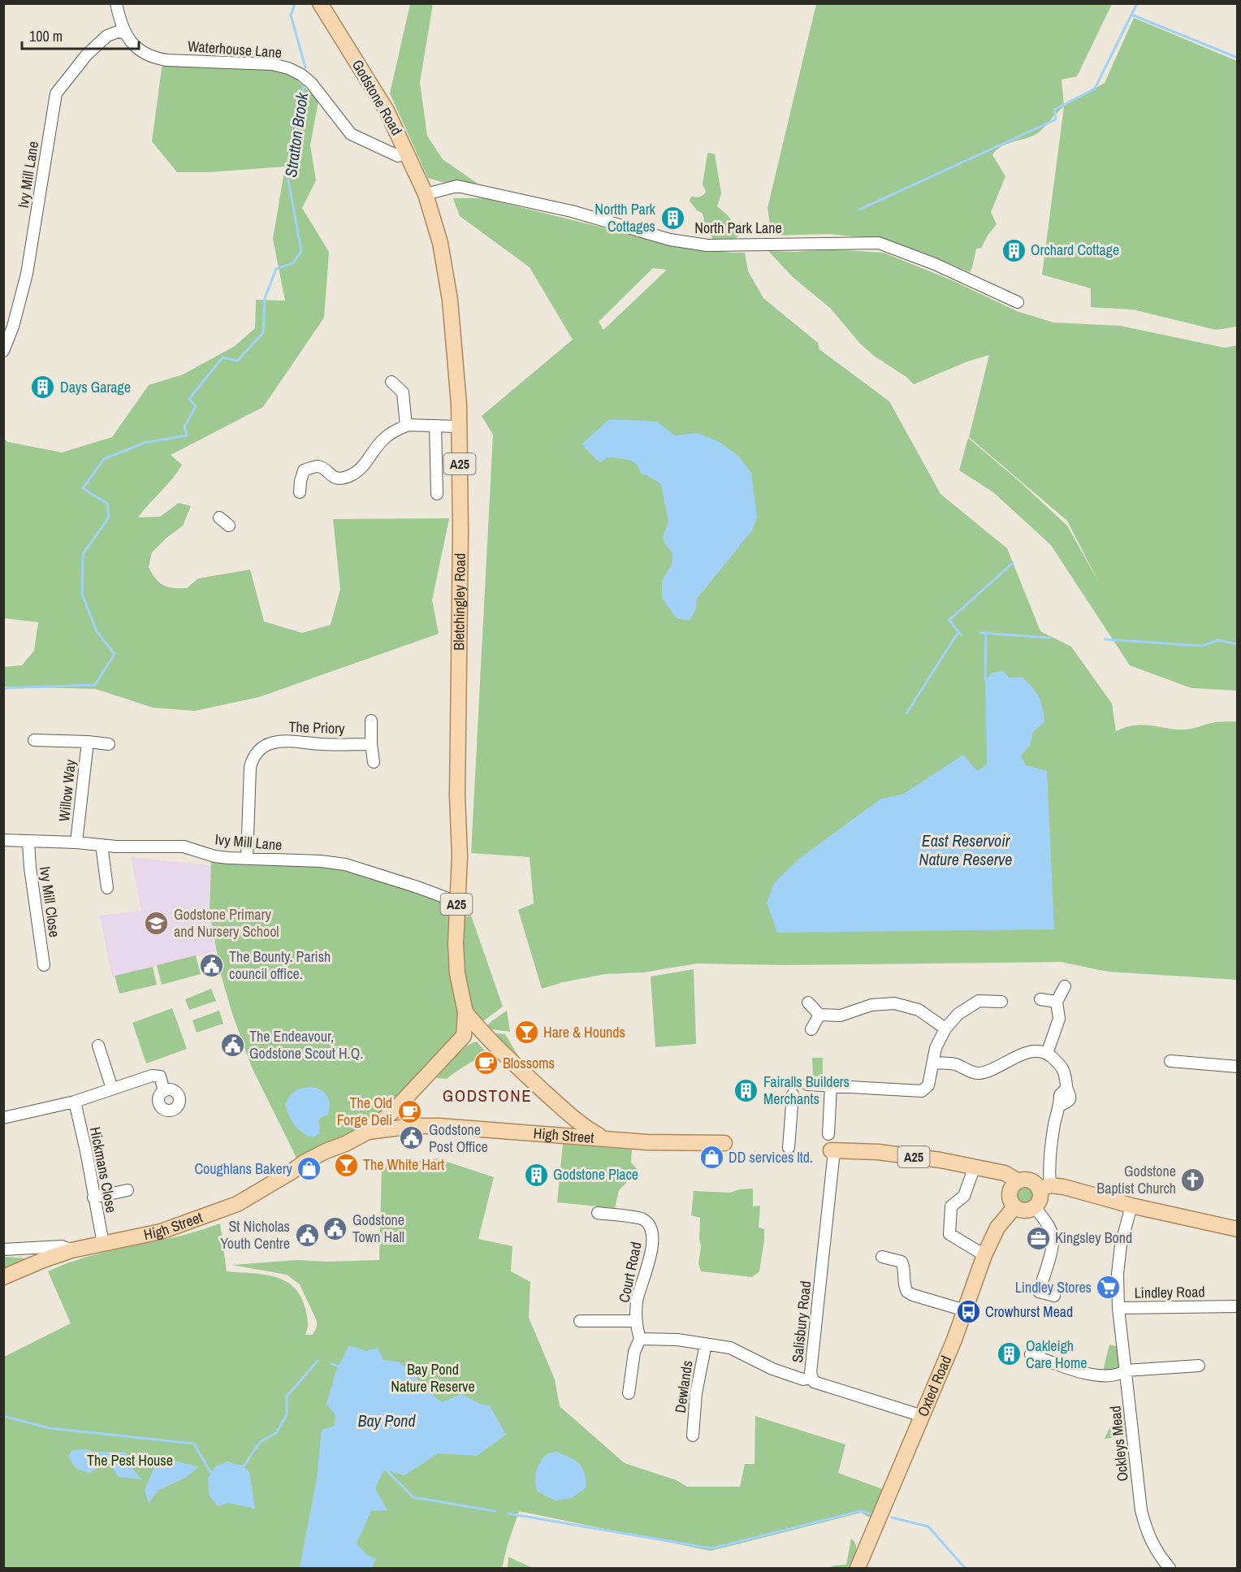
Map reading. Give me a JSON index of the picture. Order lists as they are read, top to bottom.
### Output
{
  "streets": {
    "main road": [
      "Godstone Road",
      "A25",
      "Bletchingley Road",
      "High Street",
      "Oxted Road"
    ],
    "street": [
      "Waterhouse Lane",
      "Ivy Mill Lane",
      "North Park Lane",
      "The Priory",
      "Willow Way",
      "Ivy Mill Close",
      "Hickmans Close",
      "Court Road",
      "Lindley Road",
      "Salisbury Road",
      "Dewlands",
      "Ockleys Mead"
    ]
  },
  "crossings": [
    ["Waterhouse Lane", "Godstone Road"],
    ["Waterhouse Lane", "Ivy Mill Lane"],
    ["Godstone Road", "North Park Lane"],
    ["Godstone Road", "Bletchingley Road"],
    ["Ivy Mill Lane", "Bletchingley Road"],
    ["Ivy Mill Lane", "The Priory"],
    ["Ivy Mill Lane", "Willow Way"],
    ["Ivy Mill Lane", "Ivy Mill Close"],
    ["North Park Lane", "Bletchingley Road"],
    ["A25", "Bletchingley Road"],
    ["A25", "Salisbury Road"],
    ["A25", "Oxted Road"],
    ["High Street", "Hickmans Close"],
    ["Lindley Road", "Ockleys Mead"],
    ["Salisbury Road", "Oxted Road"],
    ["Salisbury Road", "Dewlands"]
  ],
  "districts": ["GODSTONE"],
  "water": ["Stratton Brook", "East Reservoir Nature Reserve", "Bay Pond"],
  "parks": ["Bay Pond Nature Reserve", "The Pest House"],
  "places": {
    "building": [
      "Nortth Park Cottages",
      "Orchard Cottage",
      "Days Garage",
      "Fairalls Builders Merchants",
      "Godstone Place",
      "Oakleigh Care Home"
    ],
    "school or university": ["Godstone Primary and Nursery School"],
    "public building": [
      "The Bounty. Parish council office.",
      "The Endeavour, Godstone Scout H.Q.",
      "Godstone Post Office",
      "Godstone Town Hall",
      "St Nicholas Youth Centre"
    ],
    "bar": ["Hare & Hounds", "The White Hart"],
    "cafe": ["Blossoms", "The Old Forge Deli"],
    "shop": ["DD services ltd.", "Coughlans Bakery"],
    "church": ["Godstone Baptist Church"],
    "office": ["Kingsley Bond"],
    "supermarket": ["Lindley Stores"],
    "bus stop": ["Crowhurst Mead"]
  },
  "scale_bar": "100 m"
}
